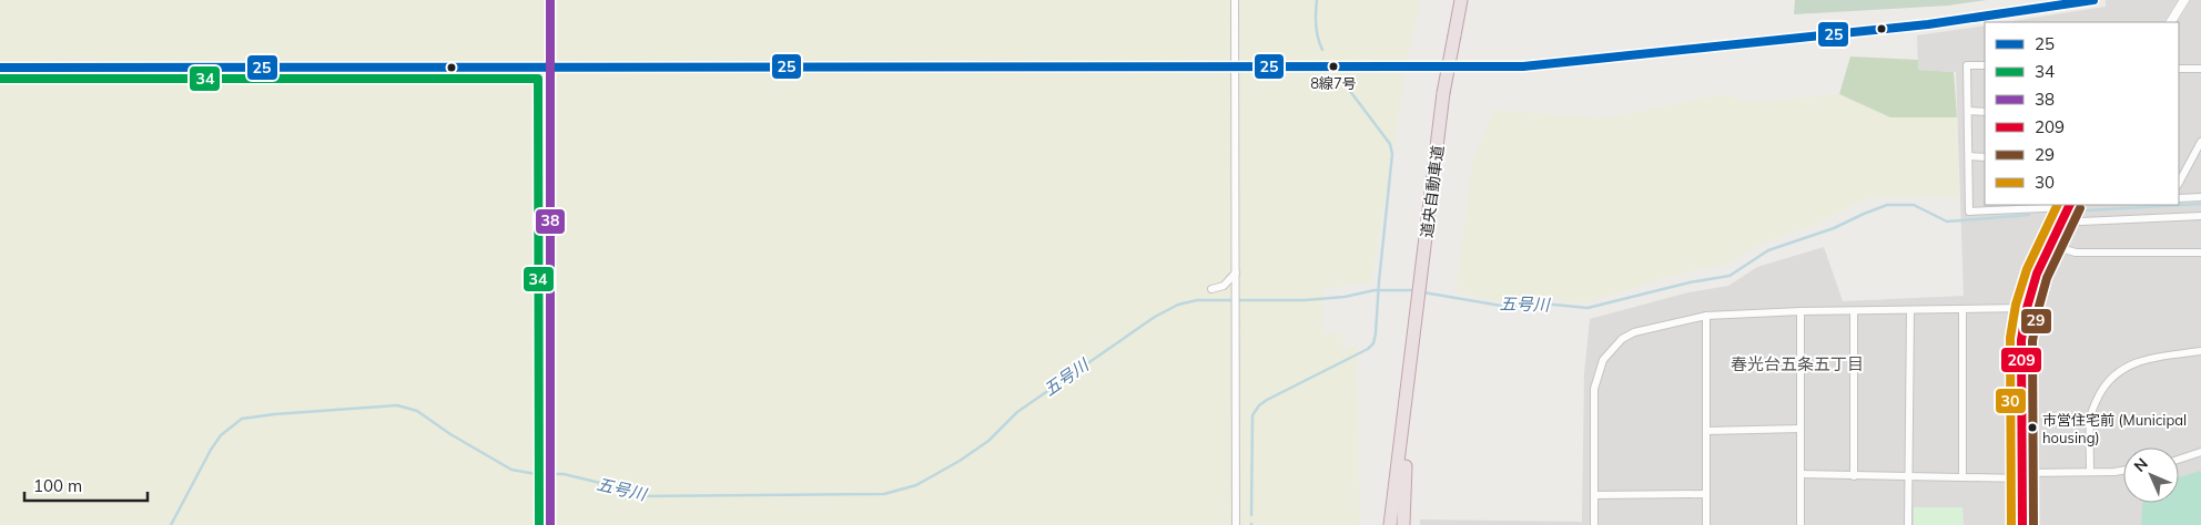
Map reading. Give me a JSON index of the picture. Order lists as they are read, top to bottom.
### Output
{
  "streets": {
    "highway": ["道央自動車道"]
  },
  "districts": ["春光台五条五丁目"],
  "water": ["五号川"],
  "places": ["8線7号", "市営住宅前 (Municipal housing)"],
  "lines": [
    "transit line 25",
    "transit line 38",
    "transit line 34",
    "transit line 209",
    "transit line 30",
    "transit line 29"
  ],
  "legend": [
    "25",
    "34",
    "38",
    "209",
    "29",
    "30"
  ],
  "scale_bar": "100 m",
  "north": "top left"
}
